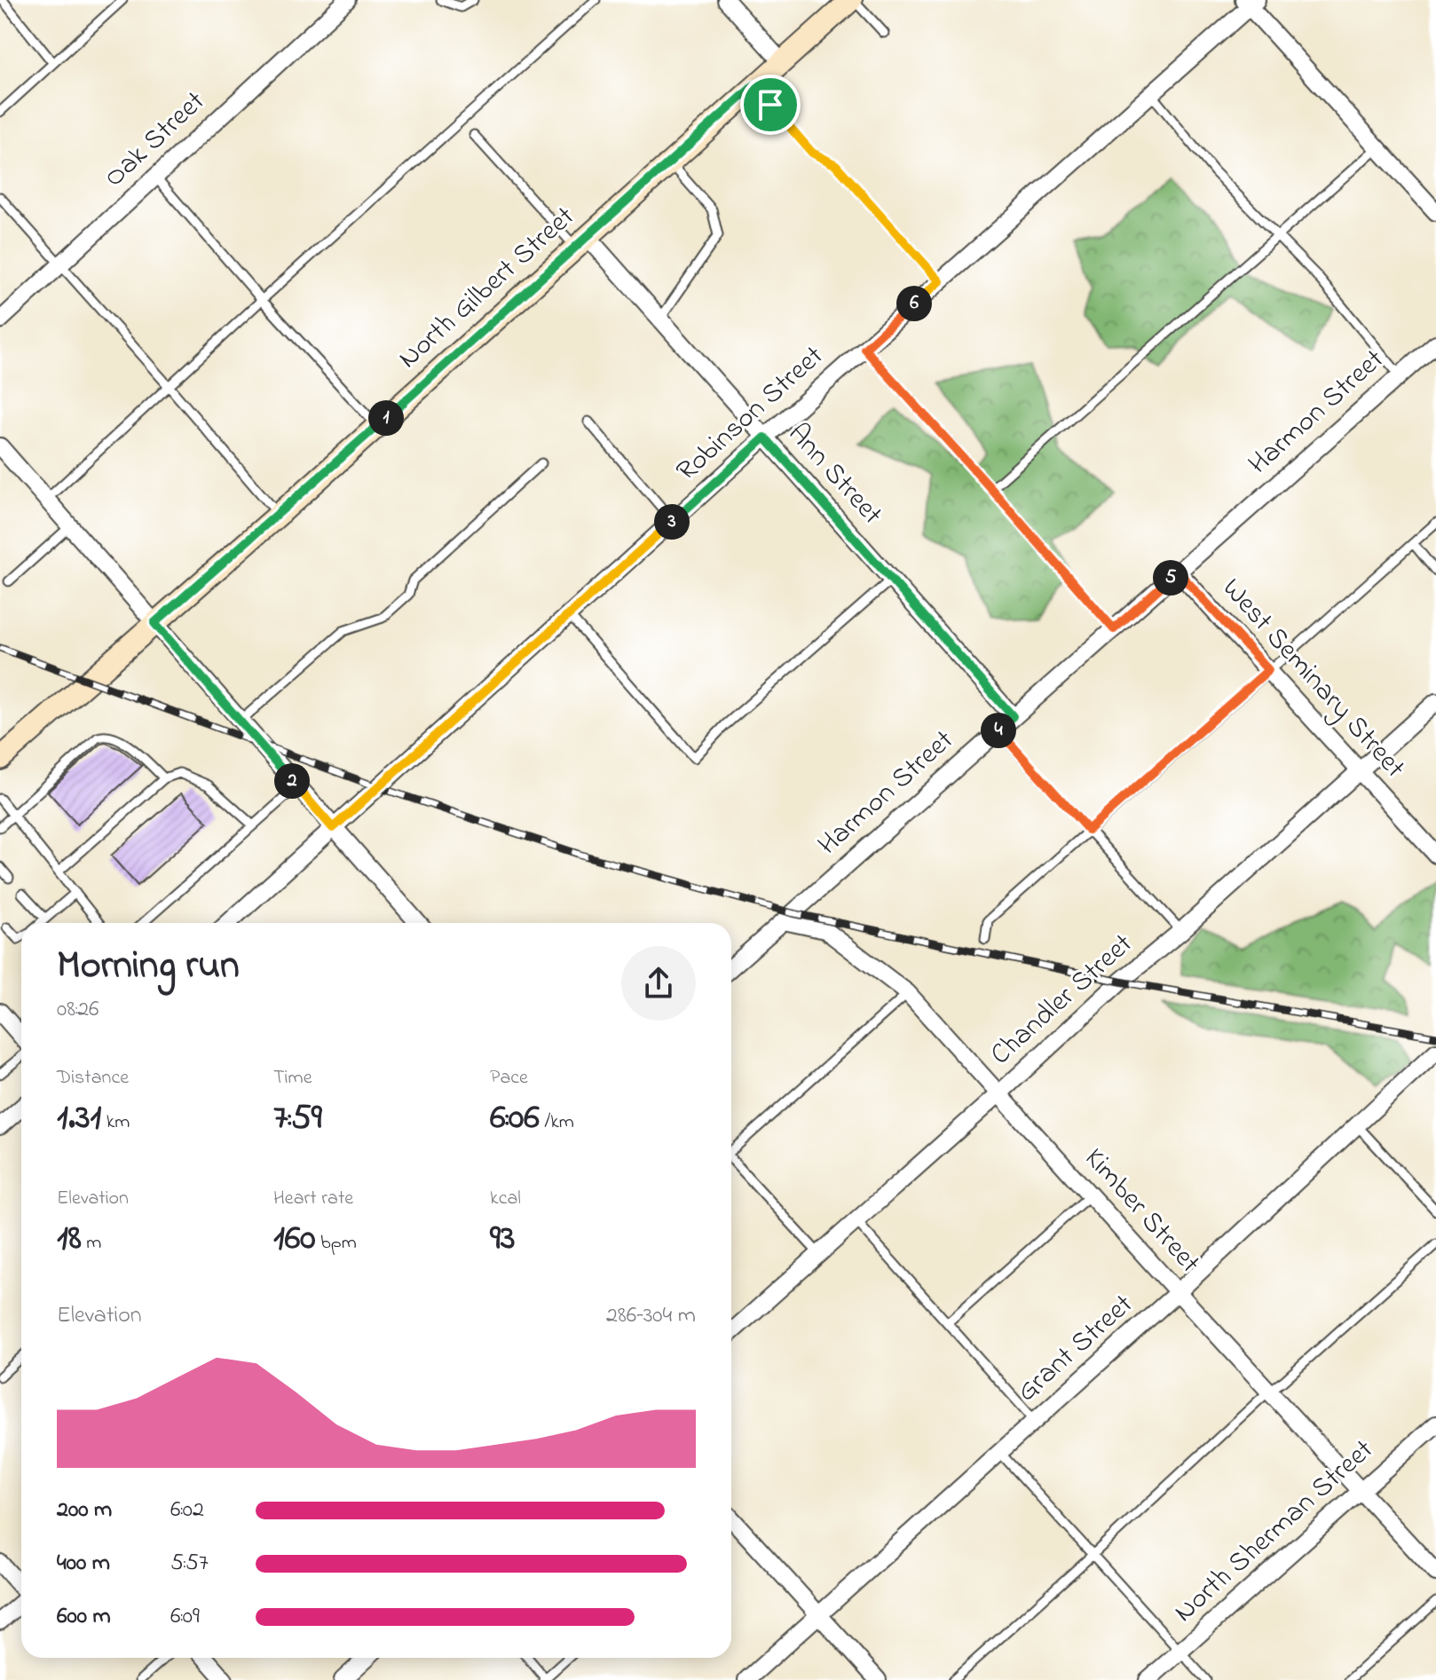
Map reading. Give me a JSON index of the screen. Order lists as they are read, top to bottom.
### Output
{
  "streets": {
    "main road": ["North Gilbert Street"],
    "street": [
      "Oak Street",
      "Harmon Street",
      "Robinson Street",
      "Ann Street",
      "West Seminary Street",
      "Chandler Street",
      "Kimber Street",
      "Grant Street",
      "North Sherman Street"
    ]
  },
  "crossings": [
    ["North Gilbert Street", "Ann Street"],
    ["Harmon Street", "Ann Street"],
    ["Harmon Street", "West Seminary Street"],
    ["Harmon Street", "Kimber Street"],
    ["Robinson Street", "Ann Street"],
    ["West Seminary Street", "Chandler Street"],
    ["Chandler Street", "Kimber Street"],
    ["Kimber Street", "Grant Street"],
    ["Kimber Street", "North Sherman Street"]
  ],
  "page": {
    "pins": [
      "6",
      "1",
      "3",
      "5",
      "4",
      "2"
    ],
    "heading": ["Morning run", "08:26"],
    "stats": [
      ["Distance", "1.31 km"],
      ["Time", "7:59"],
      ["Pace", "6:06 /km"],
      ["Elevation", "18 m"],
      ["Heart rate", "160 bpm"],
      ["kcal", "93"]
    ],
    "chart": ["Elevation", "286–304 m"],
    "list": [
      {
        "name": "200 m",
        "note": "6:02"
      },
      {
        "name": "400 m",
        "note": "5:57"
      },
      {
        "name": "600 m",
        "note": "6:09"
      }
    ]
  }
}
